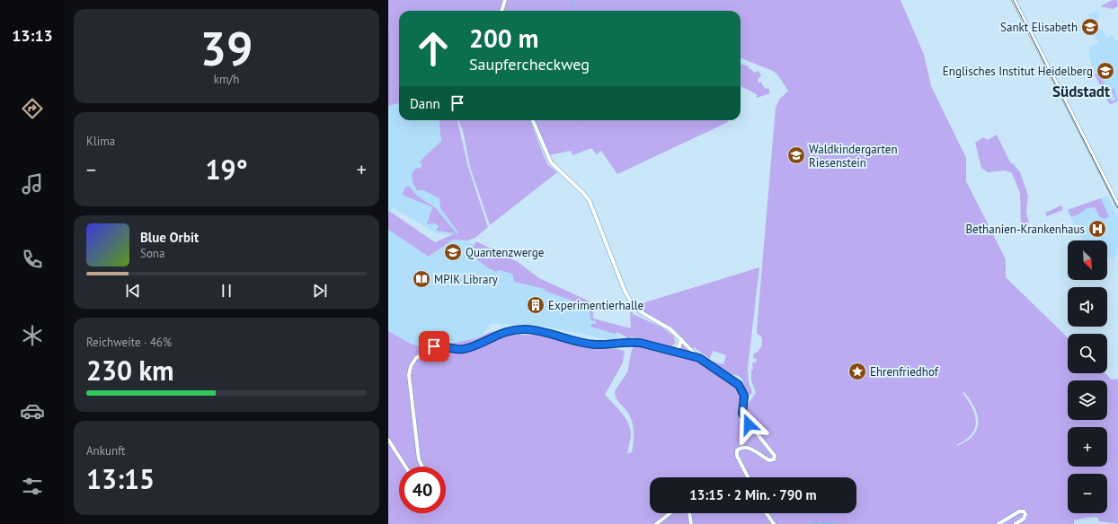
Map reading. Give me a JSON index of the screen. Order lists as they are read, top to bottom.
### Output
{
  "districts": ["Südstadt"],
  "places": {
    "school or university": [
      "Sankt Elisabeth",
      "Englisches Institut Heidelberg",
      "Waldkindergarten Riesenstein",
      "Quantenzwerge"
    ],
    "hospital": ["Bethanien-Krankenhaus"],
    "library": ["MPIK Library"],
    "building": ["Experimentierhalle"],
    "place": ["Ehrenfriedhof"]
  },
  "north": "bottom right",
  "page": {
    "tabs": "13:13",
    "tile": [
      ["39", "km/h"],
      "Klima",
      ["Reichweite · 46%", "230 km"],
      ["Ankunft", "13:15"]
    ],
    "turn": ["200 m", "Saupfercheckweg"],
    "then": "Dann",
    "heat": ["−", "19°", "+"],
    "song": ["Blue Orbit", "Sona"],
    "map_buttons": ["+", "−"],
    "limit": "40",
    "trip": "13:15 · 2 Min. · 790 m"
  }
}
